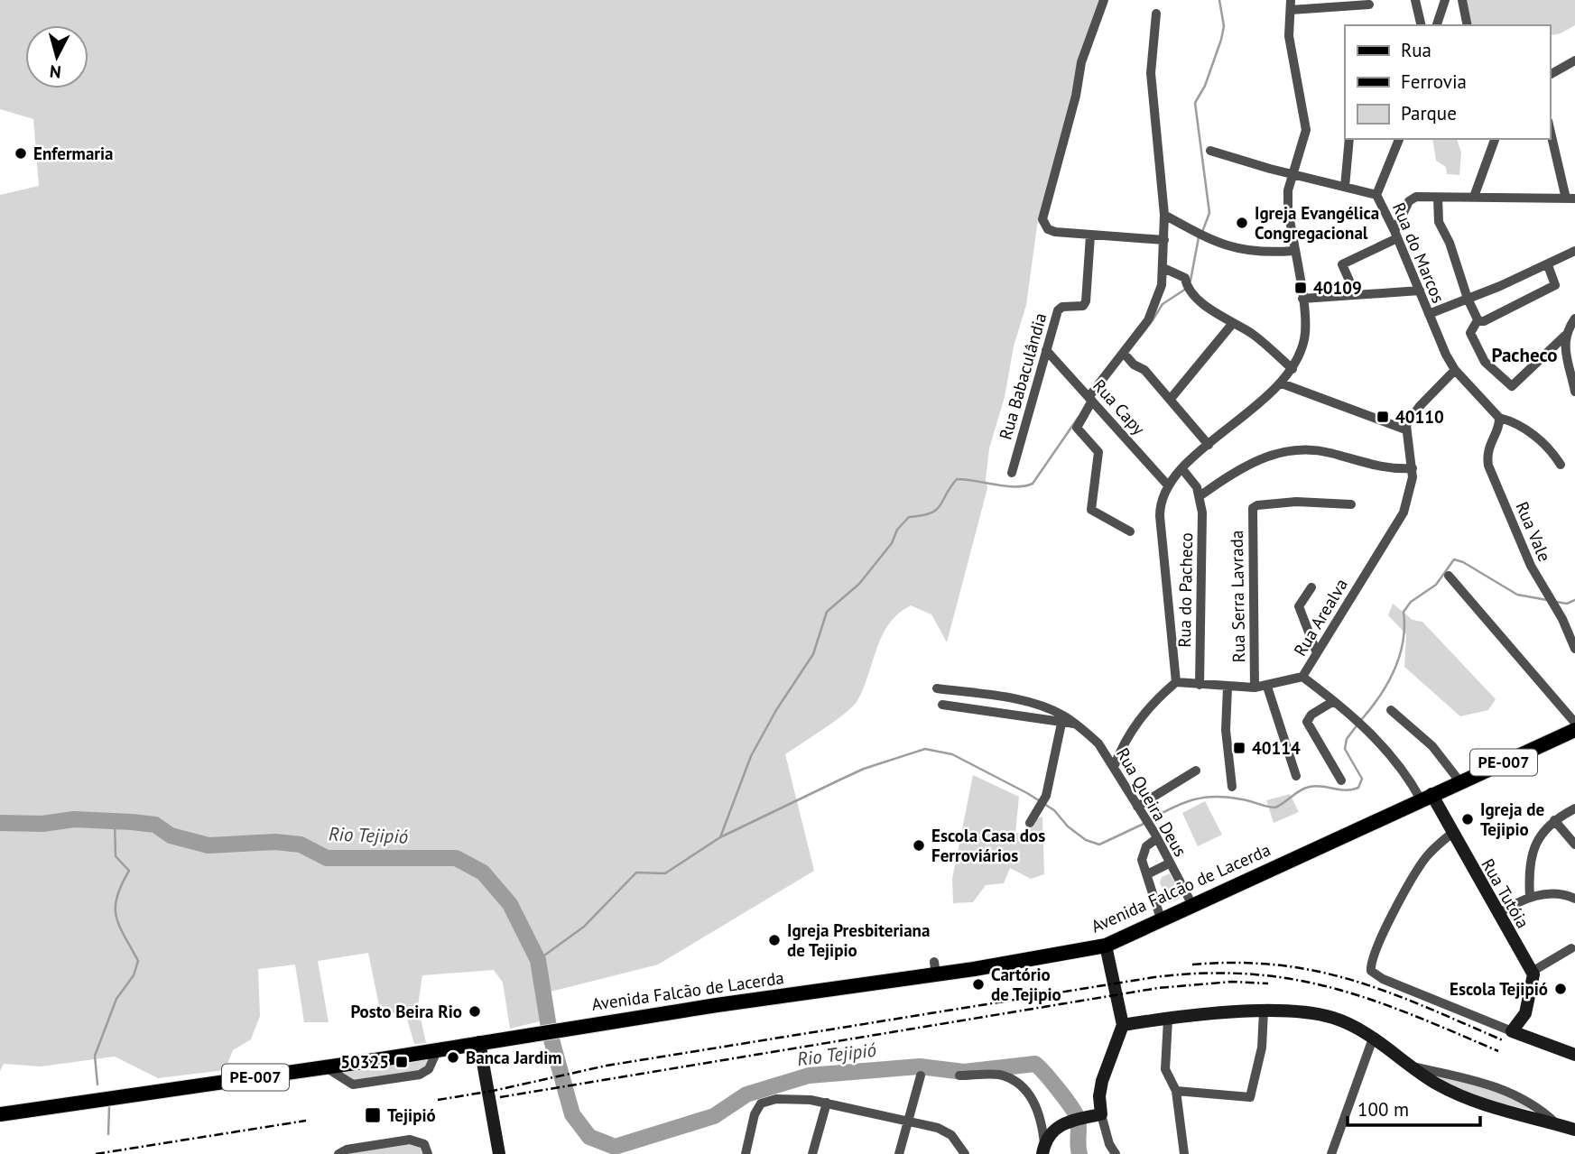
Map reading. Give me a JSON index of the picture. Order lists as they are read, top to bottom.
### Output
{
  "streets": {
    "main road": ["PE-007", "Avenida Falcão de Lacerda"],
    "street": [
      "Rua do Marcos",
      "Rua Babaculândia",
      "Rua Capy",
      "Rua Vale",
      "Rua do Pacheco",
      "Rua Serra Lavrada",
      "Rua Arealva",
      "Rua Queira Deus",
      "Rua Tutóia"
    ]
  },
  "crossings": [
    ["Rua do Marcos", "Rua Vale"],
    ["Rua Babaculândia", "Rua Capy"],
    ["Rua do Pacheco", "Rua Arealva"],
    ["Rua Serra Lavrada", "Rua Arealva"],
    ["PE-007", "Avenida Falcão de Lacerda"],
    ["Rua Queira Deus", "Avenida Falcão de Lacerda"],
    ["Avenida Falcão de Lacerda", "Rua Tutóia"]
  ],
  "districts": ["Pacheco"],
  "water": ["Rio Tejipió"],
  "places": {
    "other": [
      "Enfermaria",
      "Igreja Evangélica Congregacional",
      "Igreja de Tejipio",
      "Escola Casa dos Ferroviários",
      "Igreja Presbiteriana de Tejipio",
      "Cartório de Tejipio",
      "Escola Tejipió",
      "Posto Beira Rio",
      "Banca Jardim"
    ],
    "transit": [
      "40109",
      "40110",
      "40114",
      "50325",
      "Tejipió"
    ]
  },
  "legend": ["Rua", "Ferrovia", "Parque"],
  "scale_bar": "100 m",
  "north": "bottom"
}
